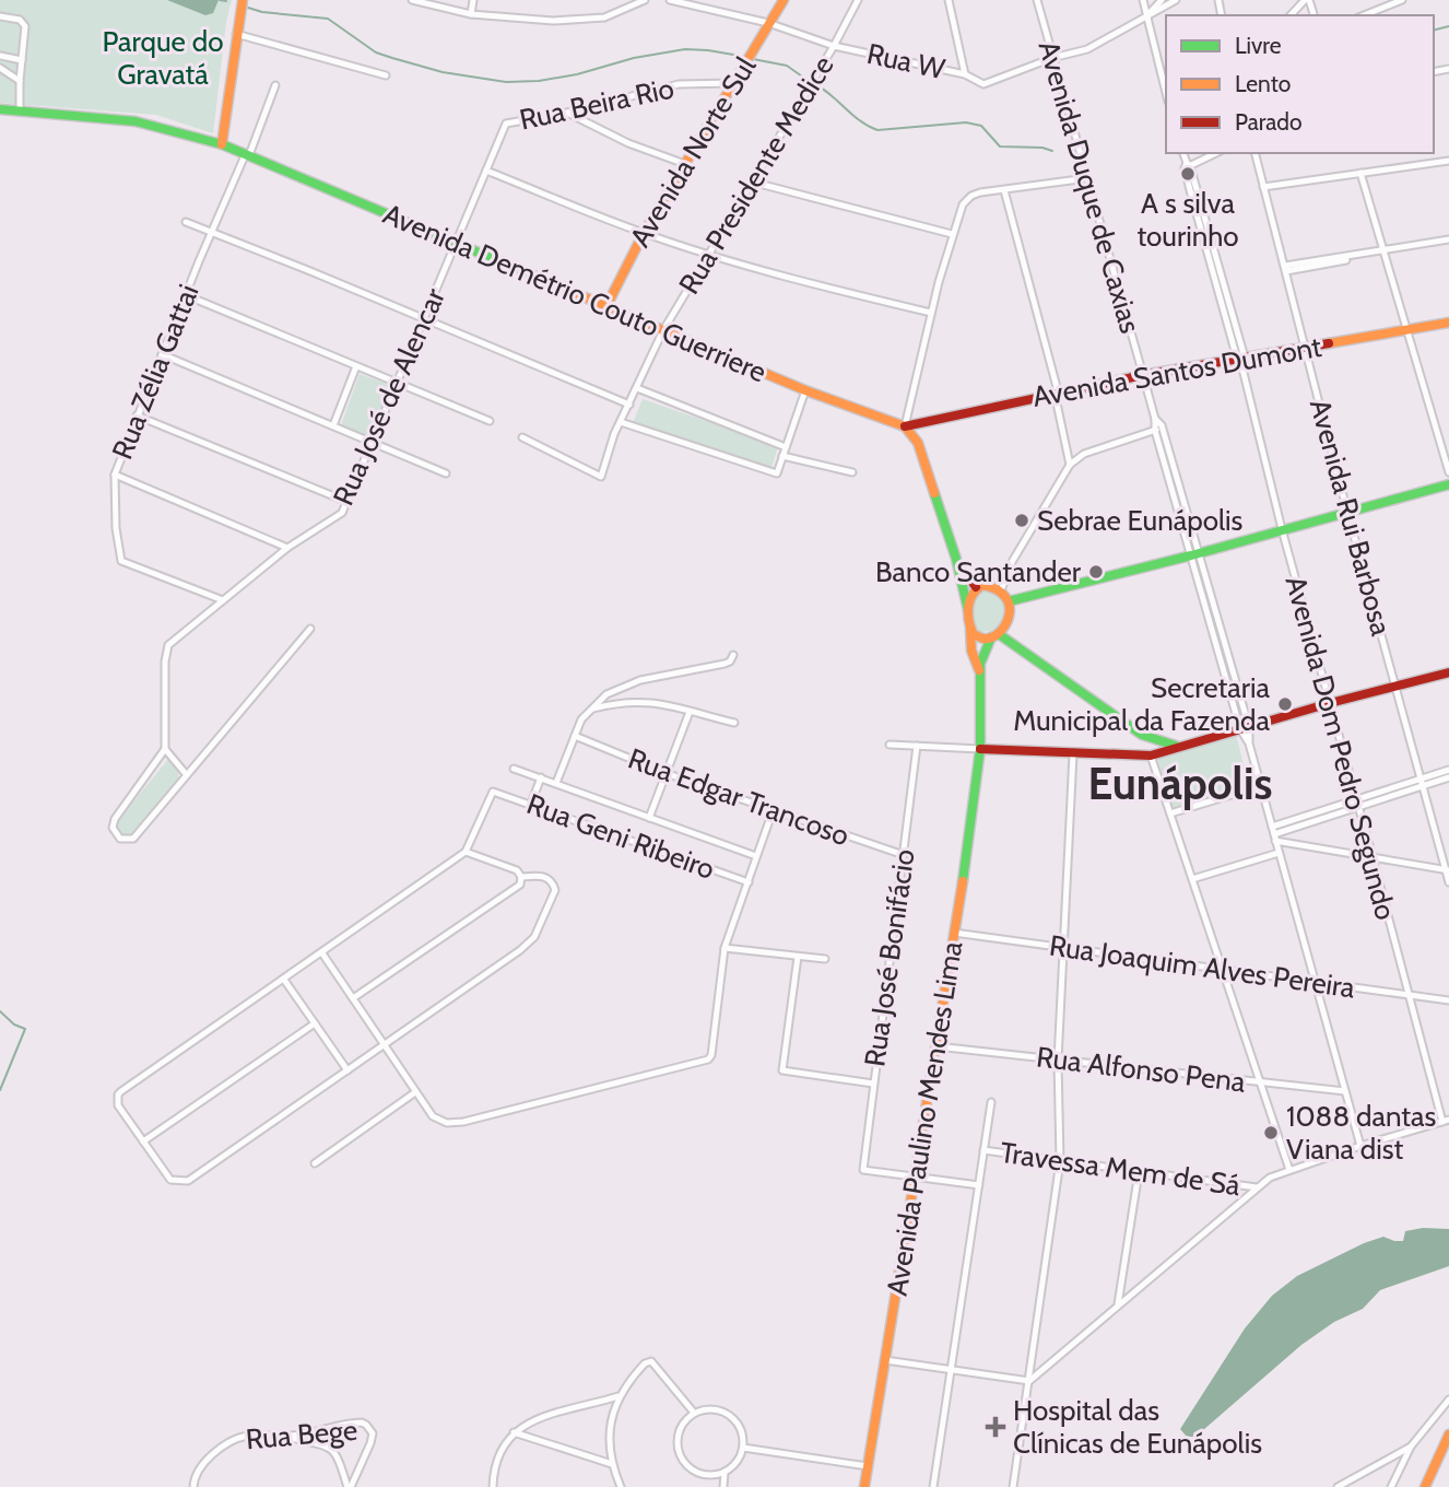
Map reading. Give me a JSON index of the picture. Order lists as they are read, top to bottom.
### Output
{
  "streets": {
    "main road": [
      "Avenida Norte Sul",
      "Avenida Demétrio Couto Guerriere",
      "Avenida Santos Dumont",
      "Avenida Paulino Mendes Lima"
    ],
    "street": [
      "Rua W",
      "Rua Beira Rio",
      "Rua Presidente Medice",
      "Avenida Duque de Caxias",
      "Rua Zélia Gattai",
      "Rua José de Alencar",
      "Avenida Rui Barbosa",
      "Avenida Dom Pedro Segundo",
      "Rua Edgar Trancoso",
      "Rua Geni Ribeiro",
      "Rua José Bonifácio",
      "Rua Joaquim Alves Pereira",
      "Rua Alfonso Pena",
      "Travessa Mem de Sá",
      "Rua Bege"
    ]
  },
  "crossings": [
    ["Rua W", "Avenida Norte Sul"],
    ["Rua W", "Rua Presidente Medice"],
    ["Rua W", "Avenida Duque de Caxias"],
    ["Rua Beira Rio", "Avenida Norte Sul"],
    ["Rua Beira Rio", "Rua José de Alencar"],
    ["Avenida Norte Sul", "Avenida Demétrio Couto Guerriere"],
    ["Rua Presidente Medice", "Avenida Demétrio Couto Guerriere"],
    ["Avenida Duque de Caxias", "Avenida Santos Dumont"],
    ["Avenida Duque de Caxias", "Rua Joaquim Alves Pereira"],
    ["Avenida Duque de Caxias", "Rua Alfonso Pena"],
    ["Avenida Demétrio Couto Guerriere", "Rua Zélia Gattai"],
    ["Avenida Demétrio Couto Guerriere", "Avenida Santos Dumont"],
    ["Avenida Demétrio Couto Guerriere", "Rua José de Alencar"],
    ["Rua Zélia Gattai", "Rua José de Alencar"],
    ["Avenida Santos Dumont", "Avenida Rui Barbosa"],
    ["Avenida Santos Dumont", "Avenida Dom Pedro Segundo"],
    ["Avenida Dom Pedro Segundo", "Rua Joaquim Alves Pereira"],
    ["Rua Edgar Trancoso", "Rua José Bonifácio"],
    ["Rua José Bonifácio", "Travessa Mem de Sá"],
    ["Rua Joaquim Alves Pereira", "Avenida Paulino Mendes Lima"],
    ["Rua Alfonso Pena", "Avenida Paulino Mendes Lima"],
    ["Avenida Paulino Mendes Lima", "Travessa Mem de Sá"]
  ],
  "districts": ["Eunápolis"],
  "parks": ["Parque do Gravatá"],
  "places": {
    "other": [
      "A s silva tourinho",
      "Sebrae Eunápolis",
      "Banco Santander",
      "Secretaria Municipal da Fazenda",
      "1088 dantas Viana dist"
    ],
    "health": ["Hospital das Clínicas de Eunápolis"]
  },
  "legend": ["Livre", "Lento", "Parado"]
}
